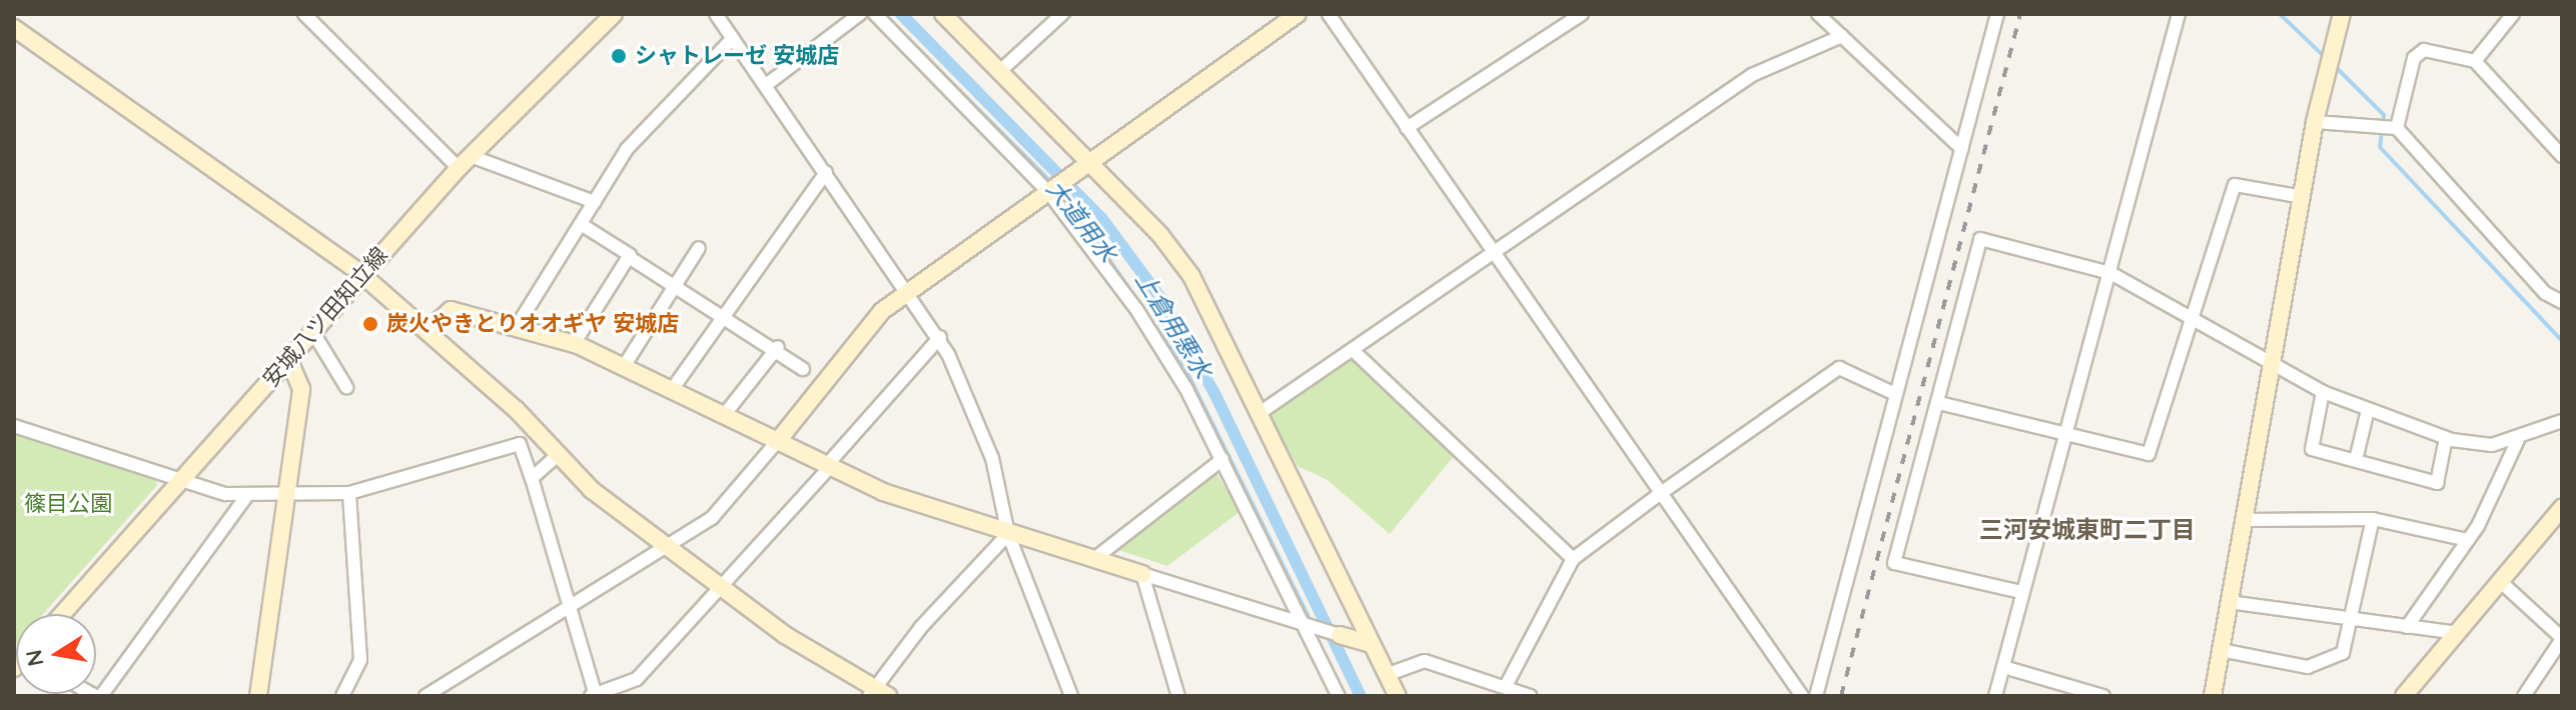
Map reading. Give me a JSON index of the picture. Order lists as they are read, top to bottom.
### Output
{
  "streets": {
    "street": ["安城八ツ田知立線"]
  },
  "districts": ["三河安城東町二丁目"],
  "water": ["大道用水", "上倉用悪水"],
  "parks": ["篠目公園"],
  "places": ["シャトレーゼ 安城店", "炭火やきとりオオギヤ 安城店"],
  "north": "left"
}
